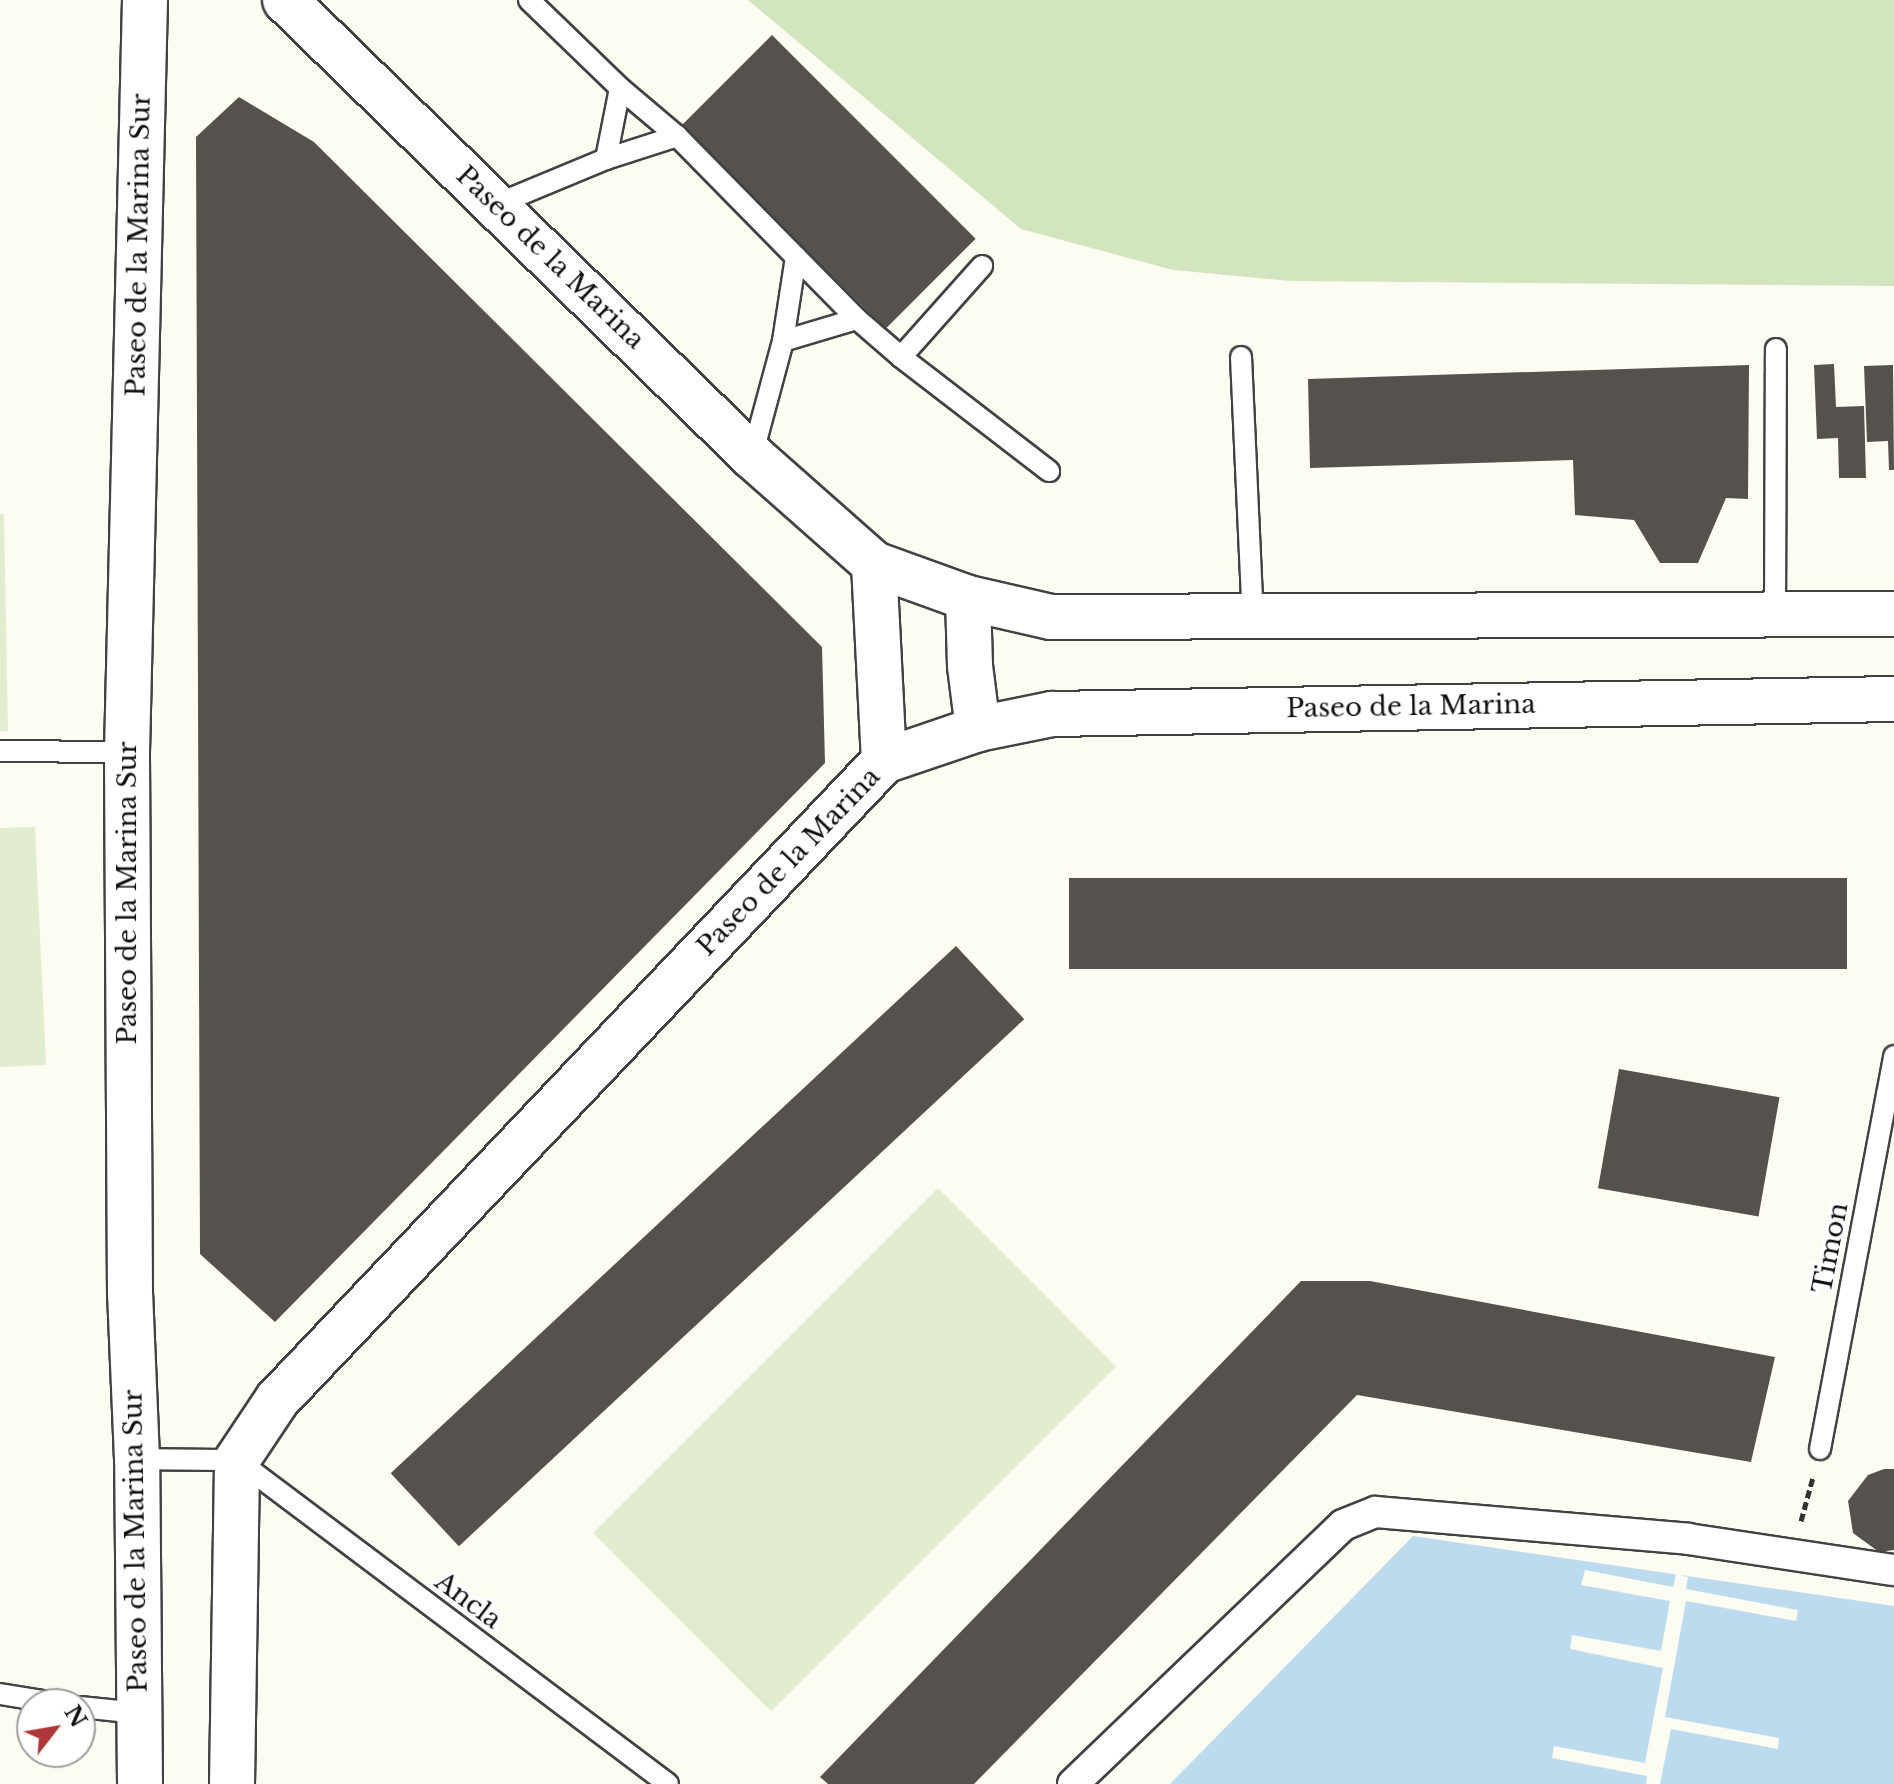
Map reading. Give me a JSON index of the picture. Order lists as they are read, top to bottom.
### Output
{
  "streets": {
    "street": ["Paseo de la Marina Sur", "Paseo de la Marina"],
    "lane": ["Timon", "Ancla"]
  },
  "crossings": [
    ["Paseo de la Marina", "Ancla"]
  ],
  "north": "top right"
}
